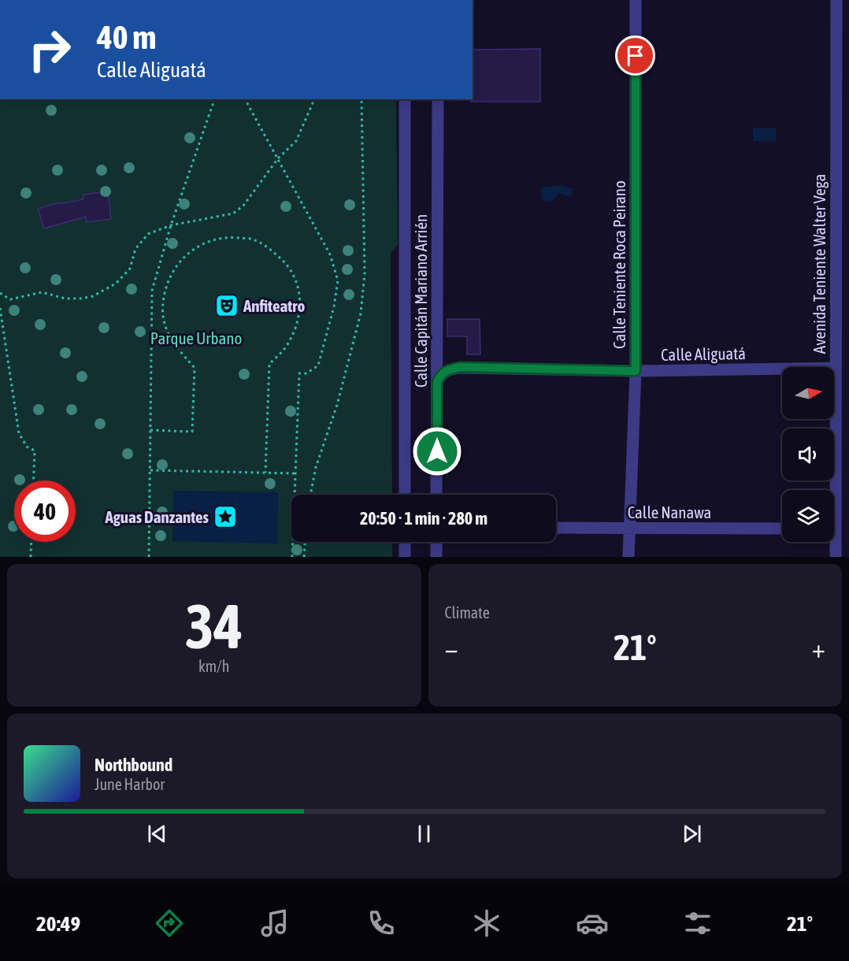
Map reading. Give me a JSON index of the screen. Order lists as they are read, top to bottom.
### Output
{
  "streets": {
    "street": [
      "Avenida Teniente Walter Vega",
      "Calle Teniente Roca Peirano",
      "Calle Capitán Mariano Arrién",
      "Calle Aliguatá",
      "Calle Nanawa"
    ]
  },
  "crossings": [
    ["Avenida Teniente Walter Vega", "Calle Aliguatá"],
    ["Calle Teniente Roca Peirano", "Calle Aliguatá"],
    ["Calle Teniente Roca Peirano", "Calle Nanawa"],
    ["Calle Capitán Mariano Arrién", "Calle Aliguatá"]
  ],
  "parks": ["Parque Urbano"],
  "places": {
    "theatre": ["Anfiteatro"],
    "place": ["Aguas Danzantes"]
  },
  "north": "right",
  "page": {
    "turn": ["40 m", "Calle Aliguatá"],
    "limit": "40",
    "trip": "20:50 · 1 min · 280 m",
    "tile": [
      ["34", "km/h"],
      "Climate"
    ],
    "heat": ["−", "21°", "+"],
    "song": ["Northbound", "June Harbor"],
    "tabs": ["20:49", "21°"]
  }
}
